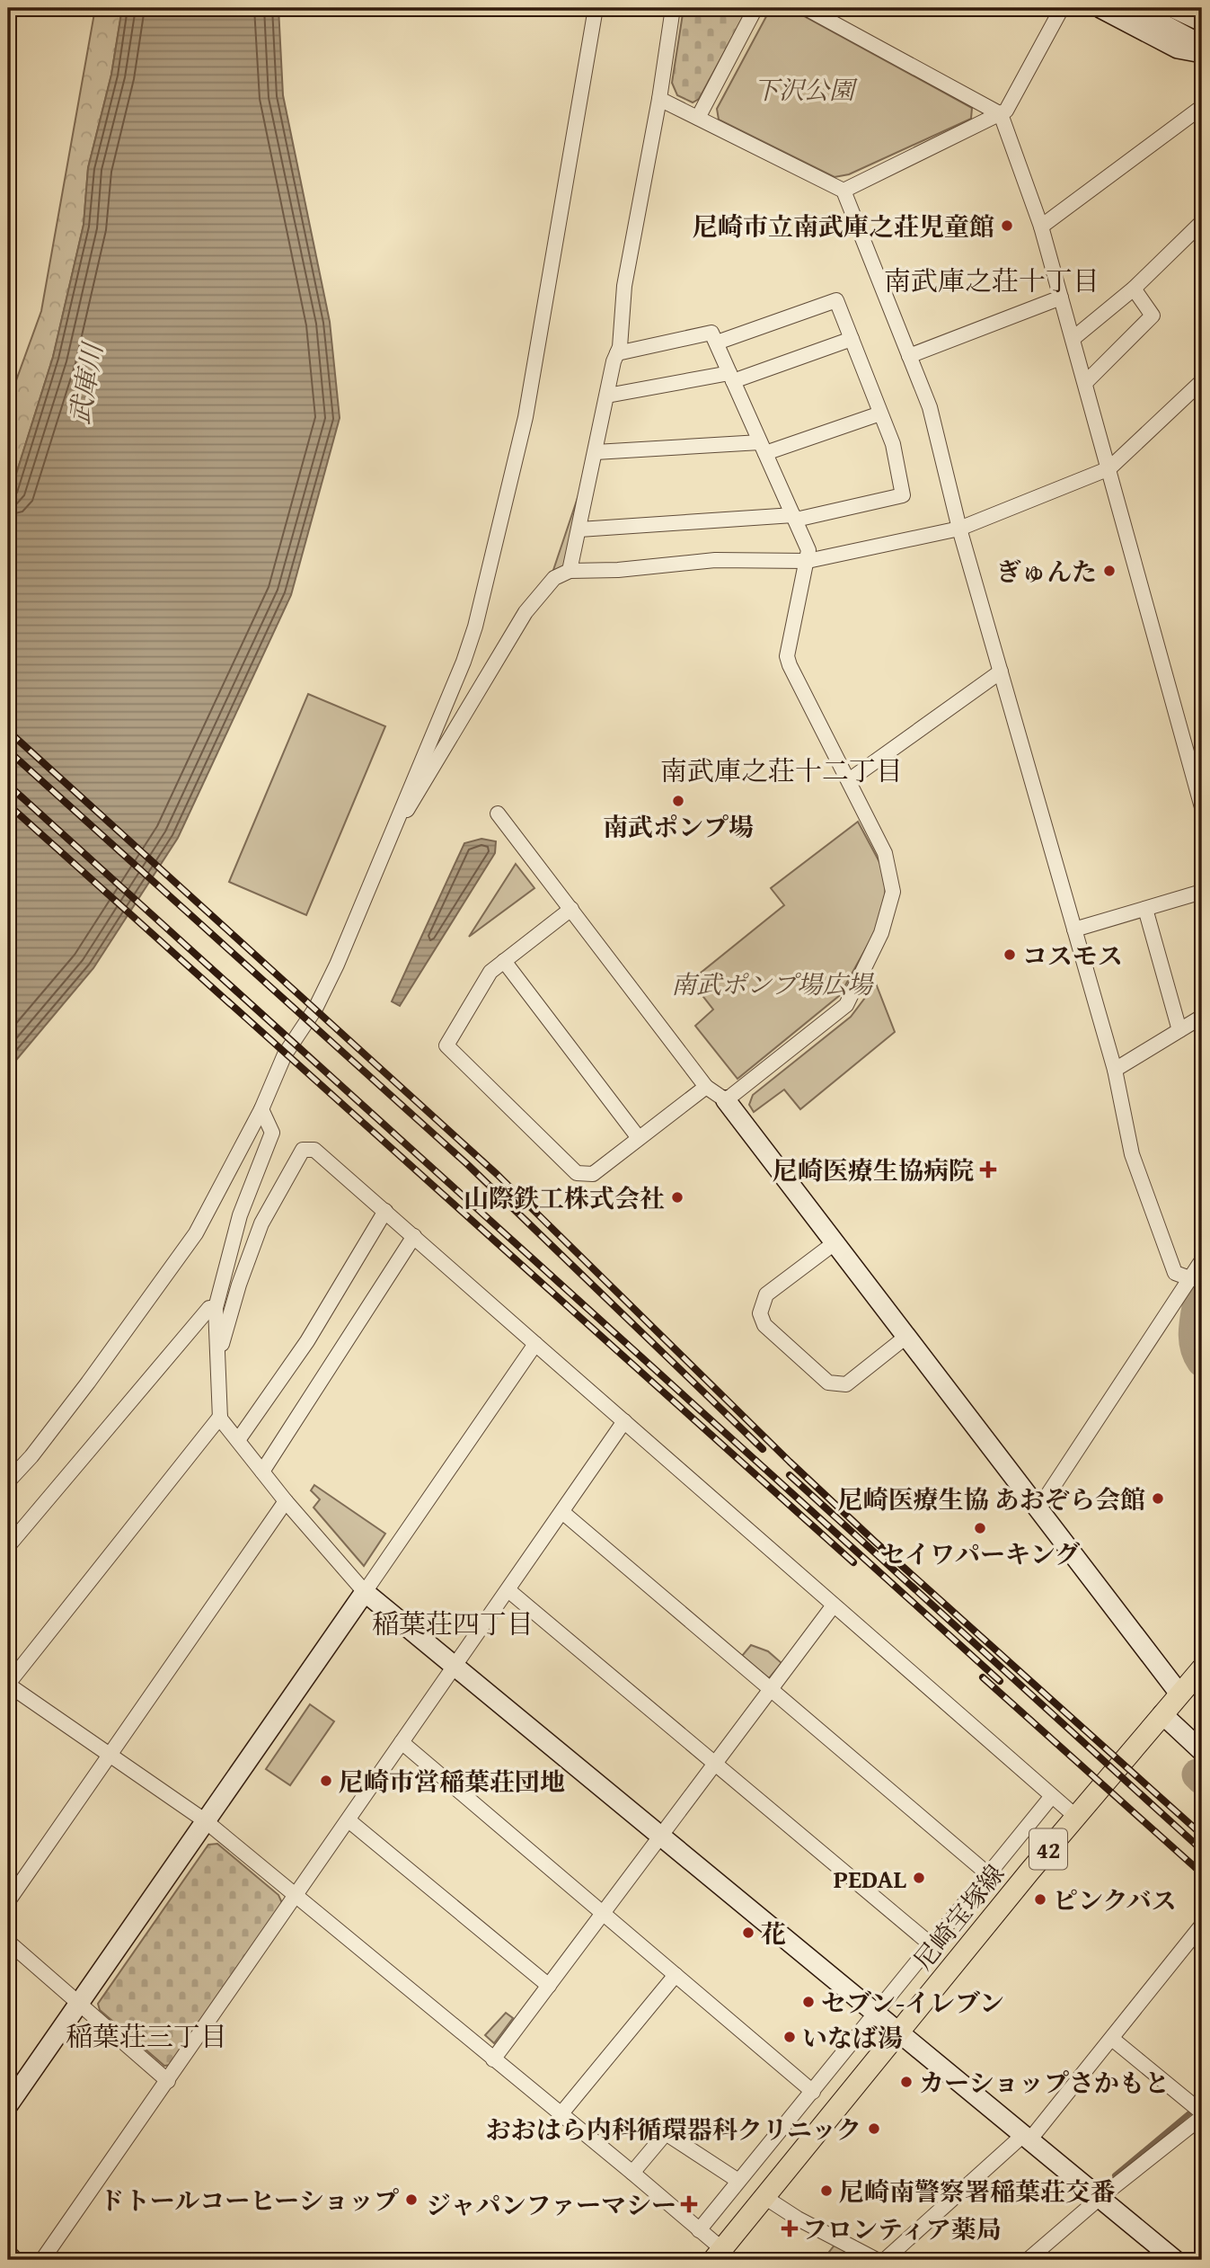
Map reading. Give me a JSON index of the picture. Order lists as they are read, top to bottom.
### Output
{
  "streets": {
    "main road": ["42", "尼崎宝塚線"]
  },
  "districts": [
    "南武庫之荘十丁目",
    "南武庫之荘十二丁目",
    "稲葉荘四丁目",
    "稲葉荘三丁目"
  ],
  "water": ["武庫川"],
  "parks": ["下沢公園", "南武ポンプ場広場"],
  "places": {
    "other": [
      "尼崎市立南武庫之荘児童館",
      "ぎゅんた",
      "南武ポンプ場",
      "コスモス",
      "山際鉄工株式会社",
      "尼崎医療生協 あおぞら会館",
      "セイワパーキング",
      "尼崎市営稲葉荘団地",
      "PEDAL",
      "ピンクバス",
      "花",
      "セブン-イレブン",
      "いなば湯",
      "カーショップさかもと",
      "おおはら内科循環器科クリニック",
      "尼崎南警察署稲葉荘交番",
      "ドトールコーヒーショップ"
    ],
    "health": ["尼崎医療生協病院", "ジャパンファーマシー", "フロンティア薬局"]
  }
}
